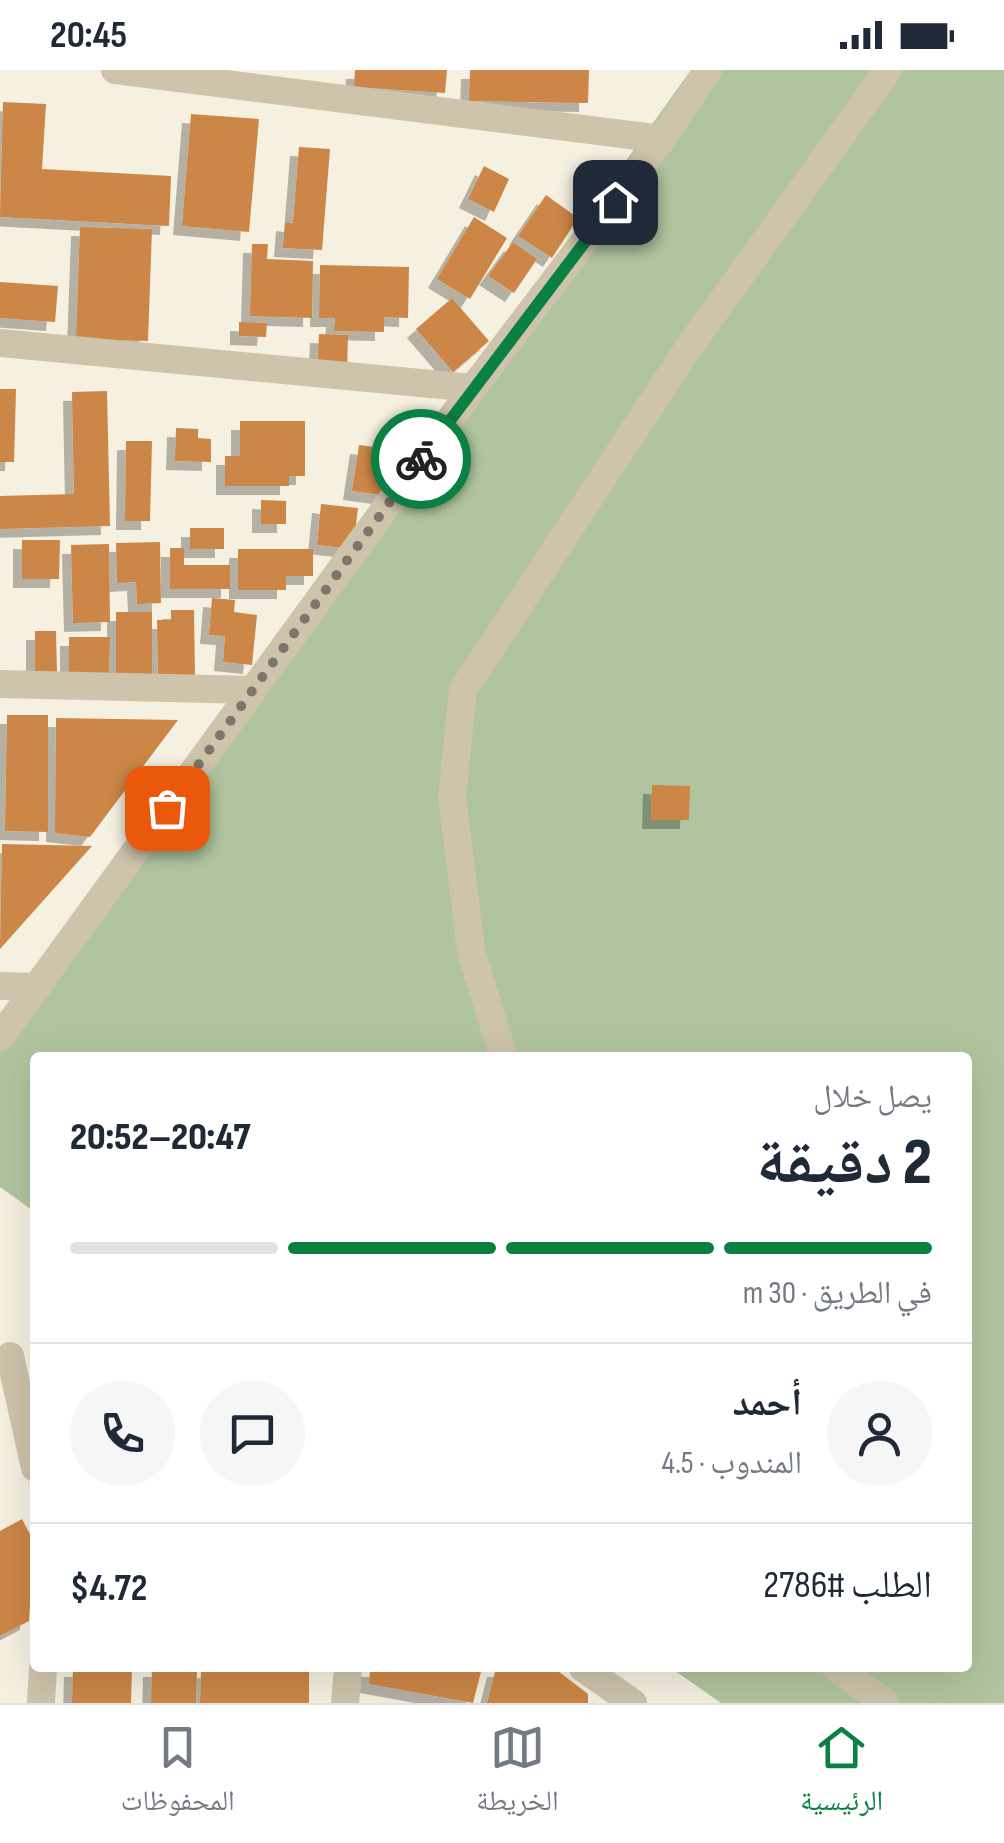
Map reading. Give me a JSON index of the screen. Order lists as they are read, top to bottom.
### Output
{
  "page": {
    "status": "20:45",
    "heading": ["2 دقيقة", "يصل خلال", "20:47–20:52"],
    "panel": [
      "أحمد",
      "المندوب · 4.5",
      "الطلب #2786",
      "$4.72"
    ],
    "bar": "في الطريق · 30 m",
    "tabs": ["الرئيسية", "الخريطة", "المحفوظات"]
  }
}
